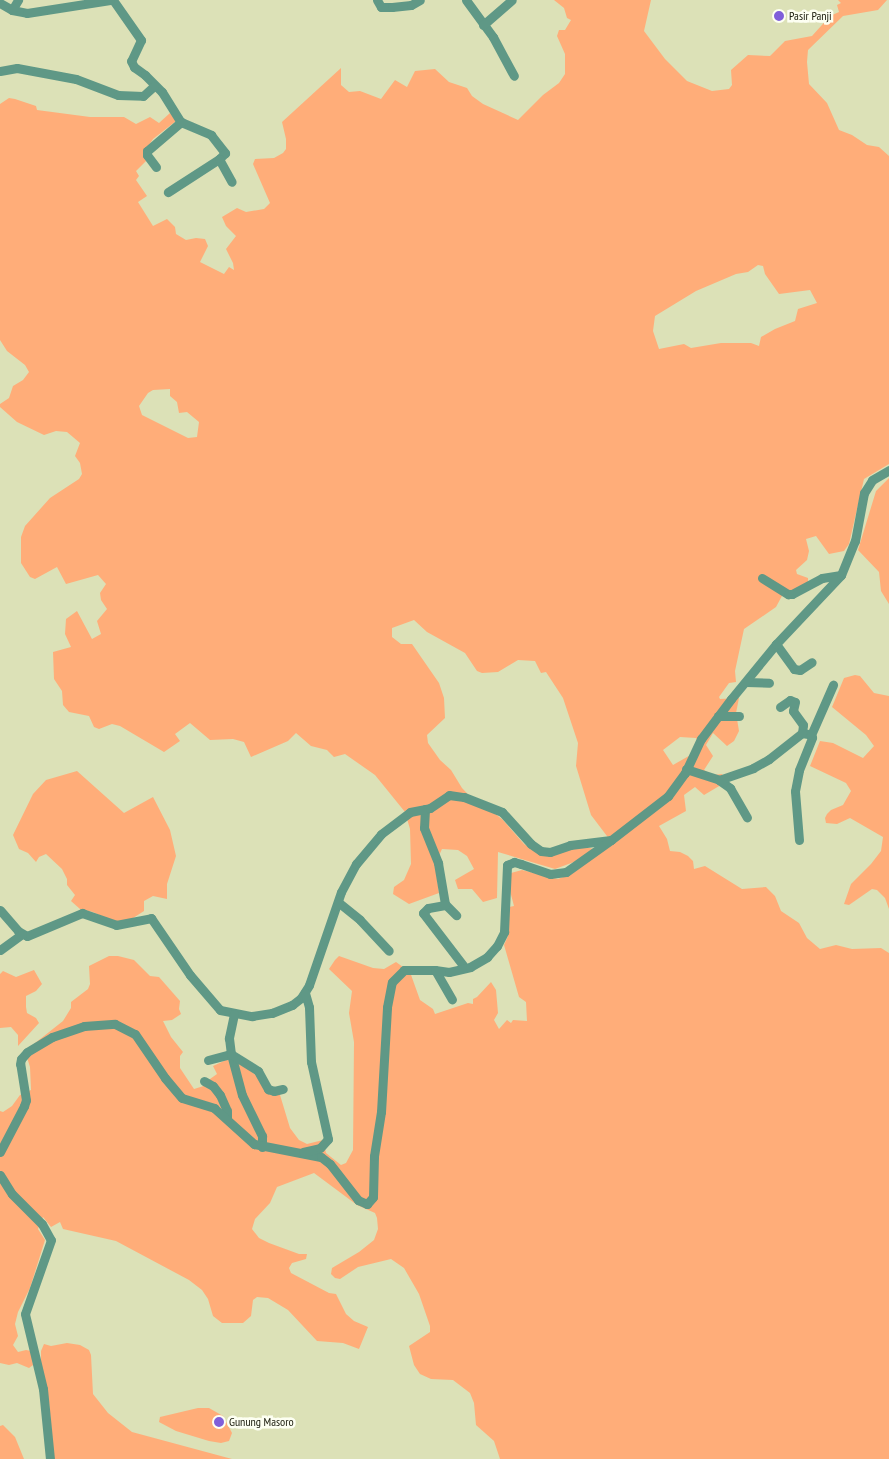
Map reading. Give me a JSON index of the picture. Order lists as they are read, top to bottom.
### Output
{
  "places": ["Pasir Panji", "Gunung Masoro"]
}
